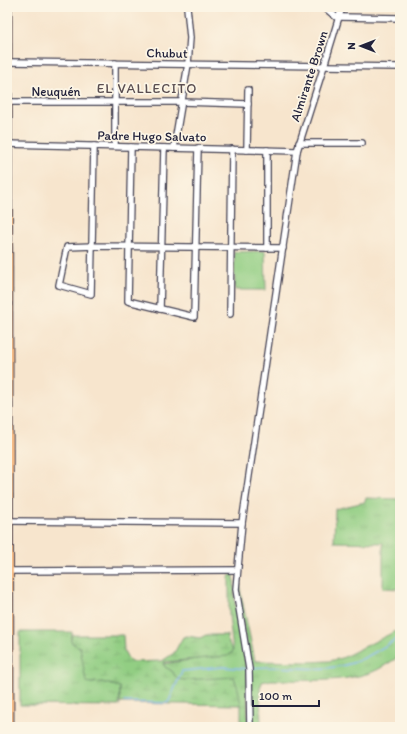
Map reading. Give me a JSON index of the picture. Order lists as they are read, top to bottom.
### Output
{
  "streets": {
    "street": [
      "Chubut",
      "Almirante Brown",
      "Neuquén",
      "Padre Hugo Salvato"
    ]
  },
  "crossings": [
    ["Chubut", "Almirante Brown"],
    ["Almirante Brown", "Padre Hugo Salvato"]
  ],
  "districts": ["EL VALLECITO"],
  "scale_bar": "100 m",
  "north": "left"
}
